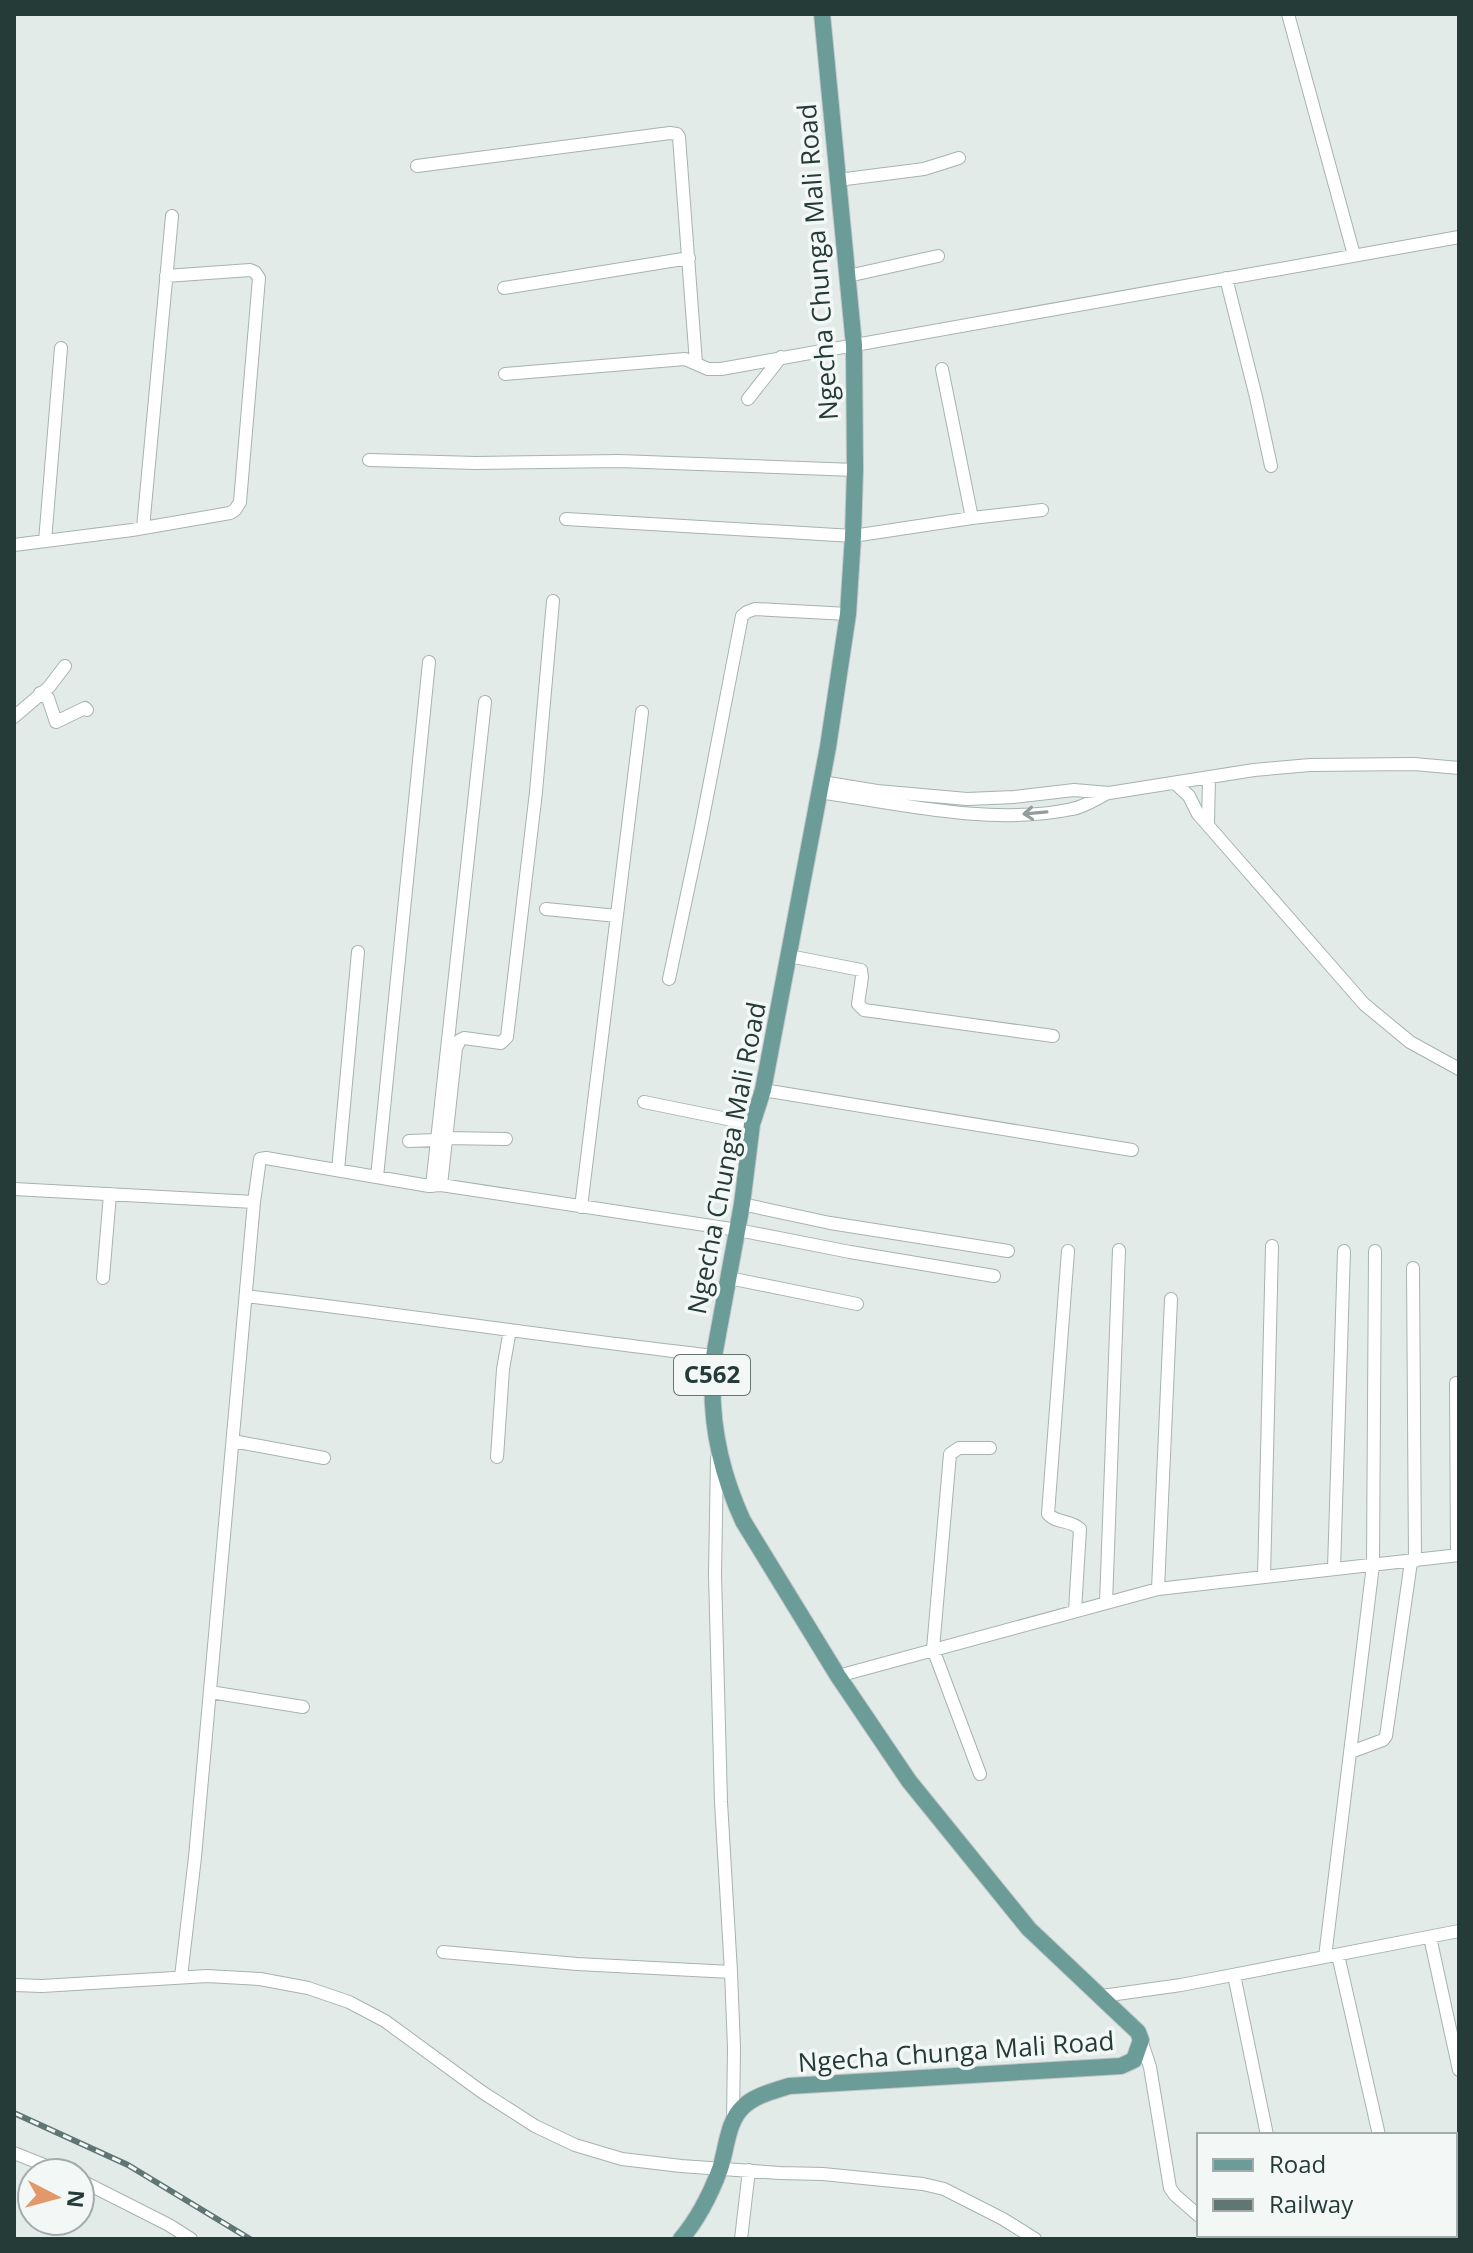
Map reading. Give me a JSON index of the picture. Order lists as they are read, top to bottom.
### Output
{
  "streets": {
    "main road": ["Ngecha Chunga Mali Road", "C562"]
  },
  "legend": ["Road", "Railway"],
  "north": "right"
}
